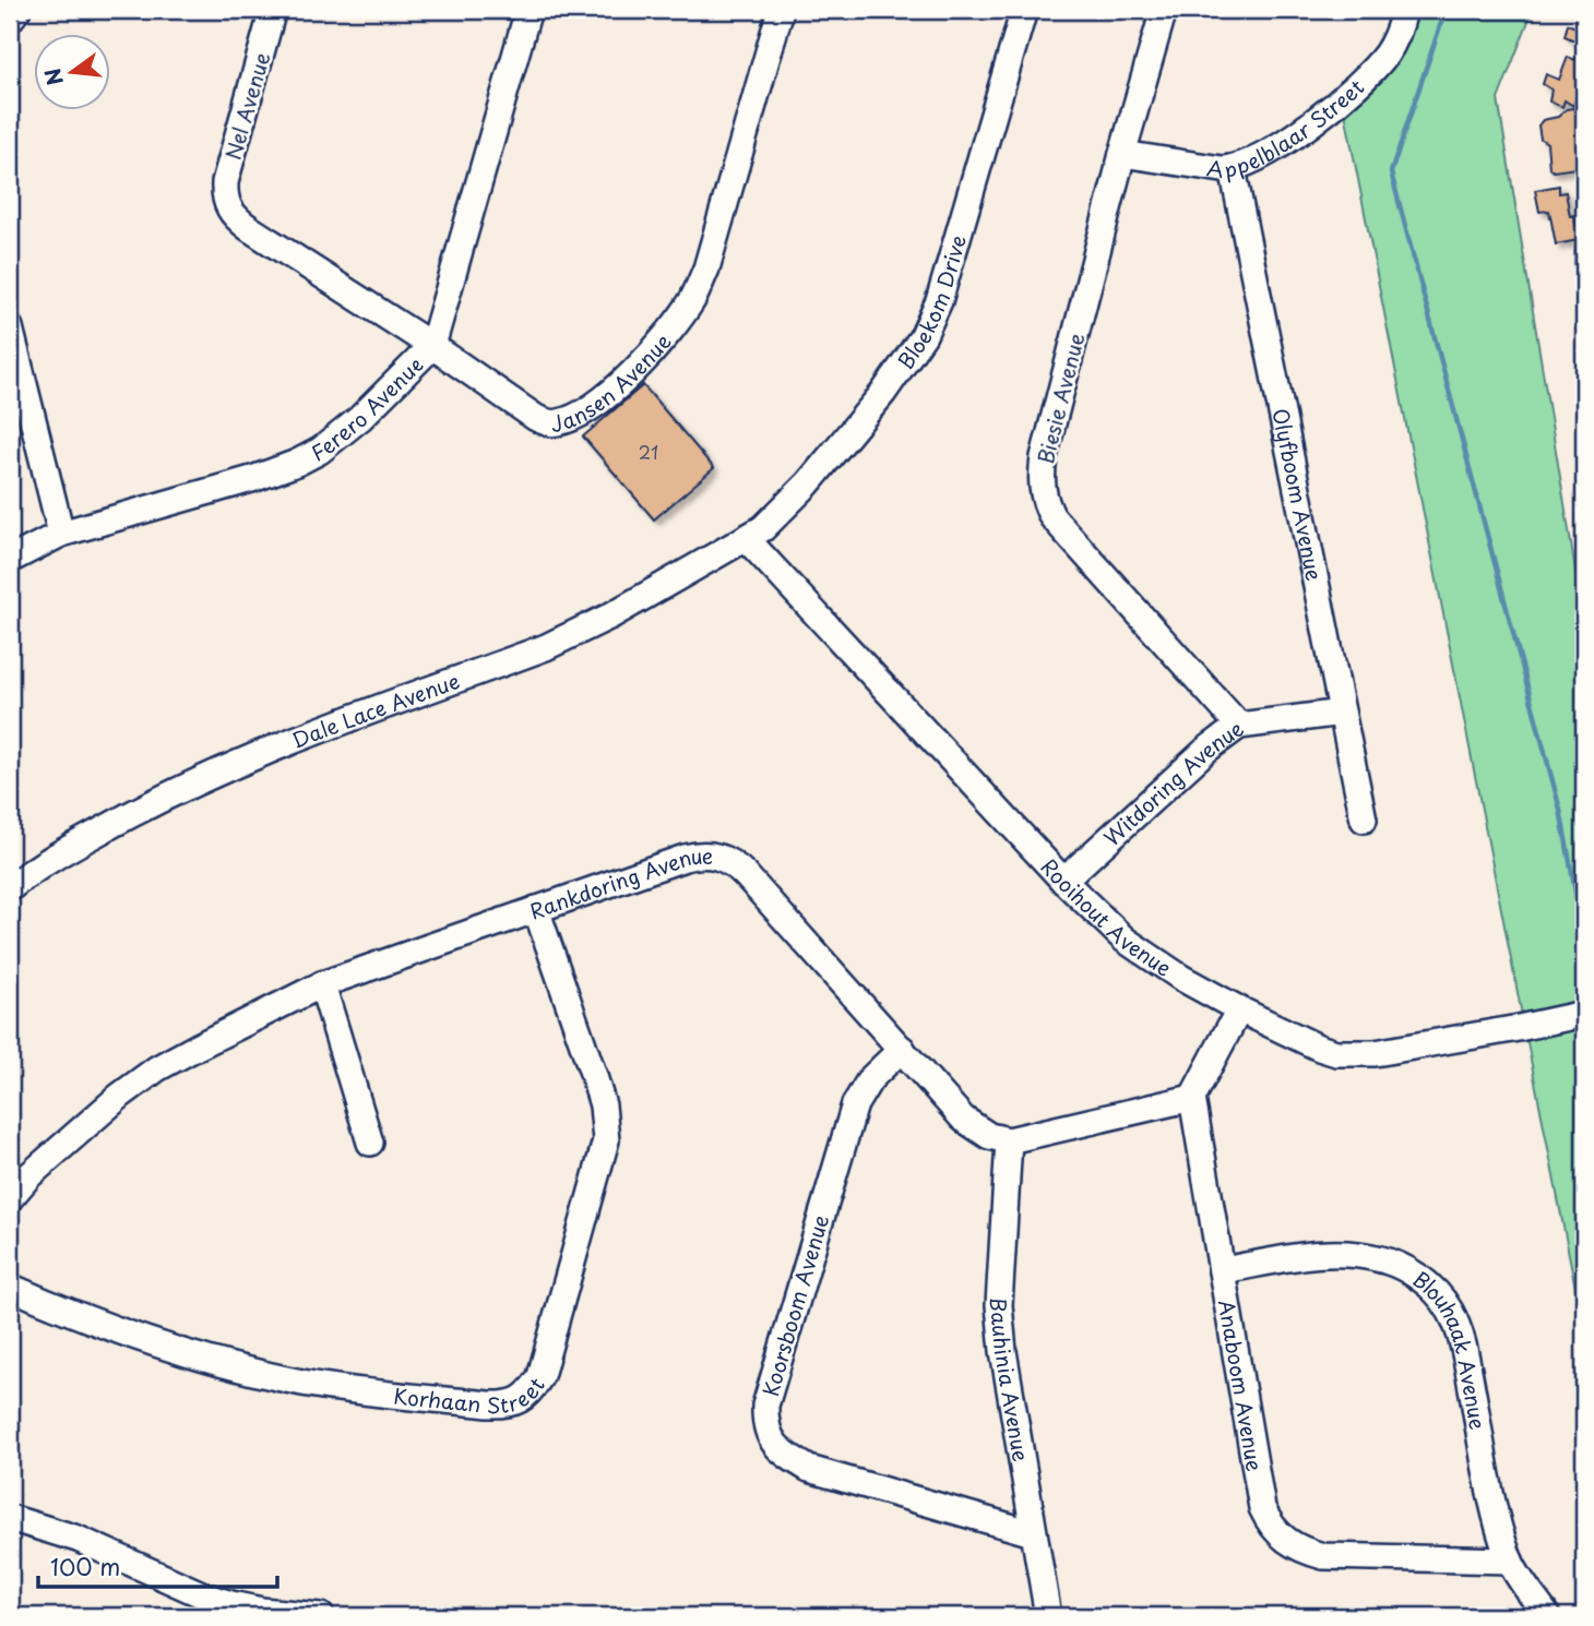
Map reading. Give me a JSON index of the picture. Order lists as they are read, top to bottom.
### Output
{
  "streets": {
    "street": [
      "Nel Avenue",
      "Appelblaar Street",
      "Bloekom Drive",
      "Jansen Avenue",
      "Biesie Avenue",
      "Ferero Avenue",
      "Olyfboom Avenue",
      "Dale Lace Avenue",
      "Witdoring Avenue",
      "Rankdoring Avenue",
      "Rooihout Avenue",
      "Koorsboom Avenue",
      "Blouhaak Avenue",
      "Bauhinia Avenue",
      "Korhaan Street",
      "Anaboom Avenue"
    ]
  },
  "crossings": [
    ["Nel Avenue", "Jansen Avenue"],
    ["Appelblaar Street", "Biesie Avenue"],
    ["Appelblaar Street", "Olyfboom Avenue"],
    ["Bloekom Drive", "Dale Lace Avenue"],
    ["Bloekom Drive", "Rooihout Avenue"],
    ["Jansen Avenue", "Ferero Avenue"],
    ["Biesie Avenue", "Witdoring Avenue"],
    ["Olyfboom Avenue", "Witdoring Avenue"],
    ["Dale Lace Avenue", "Rooihout Avenue"],
    ["Witdoring Avenue", "Rooihout Avenue"],
    ["Rankdoring Avenue", "Koorsboom Avenue"],
    ["Rankdoring Avenue", "Bauhinia Avenue"],
    ["Rankdoring Avenue", "Korhaan Street"],
    ["Koorsboom Avenue", "Bauhinia Avenue"],
    ["Blouhaak Avenue", "Anaboom Avenue"]
  ],
  "house_numbers": ["21"],
  "scale_bar": "100 m",
  "north": "left"
}
